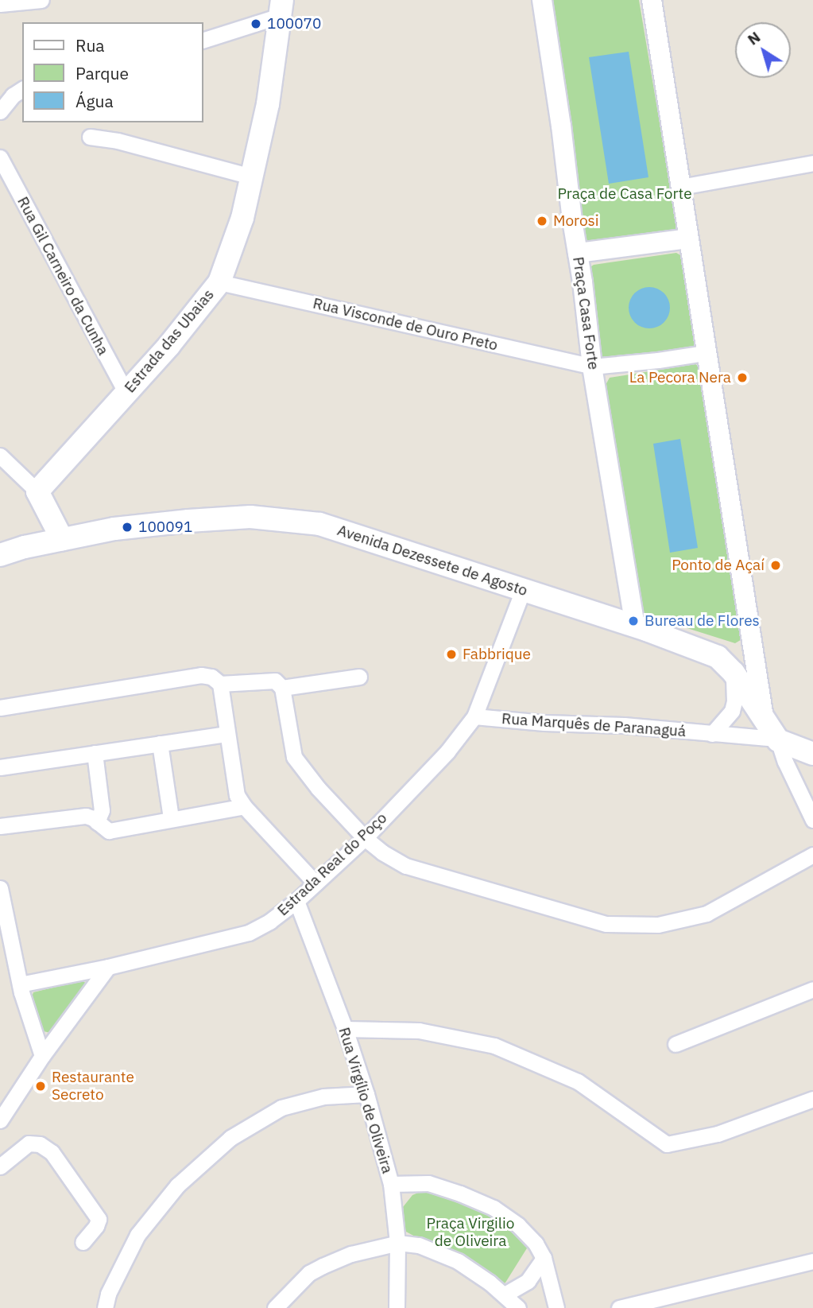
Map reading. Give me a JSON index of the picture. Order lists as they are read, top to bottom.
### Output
{
  "streets": {
    "main road": ["Estrada das Ubaias", "Avenida Dezessete de Agosto"],
    "street": [
      "Rua Gil Carneiro da Cunha",
      "Praça Casa Forte",
      "Rua Visconde de Ouro Preto",
      "Rua Marquês de Paranaguá",
      "Estrada Real do Poço",
      "Rua Virgílio de Oliveira"
    ]
  },
  "crossings": [
    ["Rua Gil Carneiro da Cunha", "Estrada das Ubaias"],
    ["Praça Casa Forte", "Rua Visconde de Ouro Preto"],
    ["Praça Casa Forte", "Avenida Dezessete de Agosto"],
    ["Rua Visconde de Ouro Preto", "Estrada das Ubaias"],
    ["Avenida Dezessete de Agosto", "Rua Marquês de Paranaguá"],
    ["Avenida Dezessete de Agosto", "Estrada Real do Poço"],
    ["Rua Marquês de Paranaguá", "Estrada Real do Poço"],
    ["Estrada Real do Poço", "Rua Virgílio de Oliveira"]
  ],
  "parks": ["Praça de Casa Forte", "Praça Virgilio de Oliveira"],
  "places": [
    "100070",
    "Morosi",
    "La Pecora Nera",
    "100091",
    "Ponto de Açaí",
    "Bureau de Flores",
    "Fabbrique",
    "Restaurante Secreto"
  ],
  "legend": ["Rua", "Parque", "Água"],
  "north": "top left"
}
